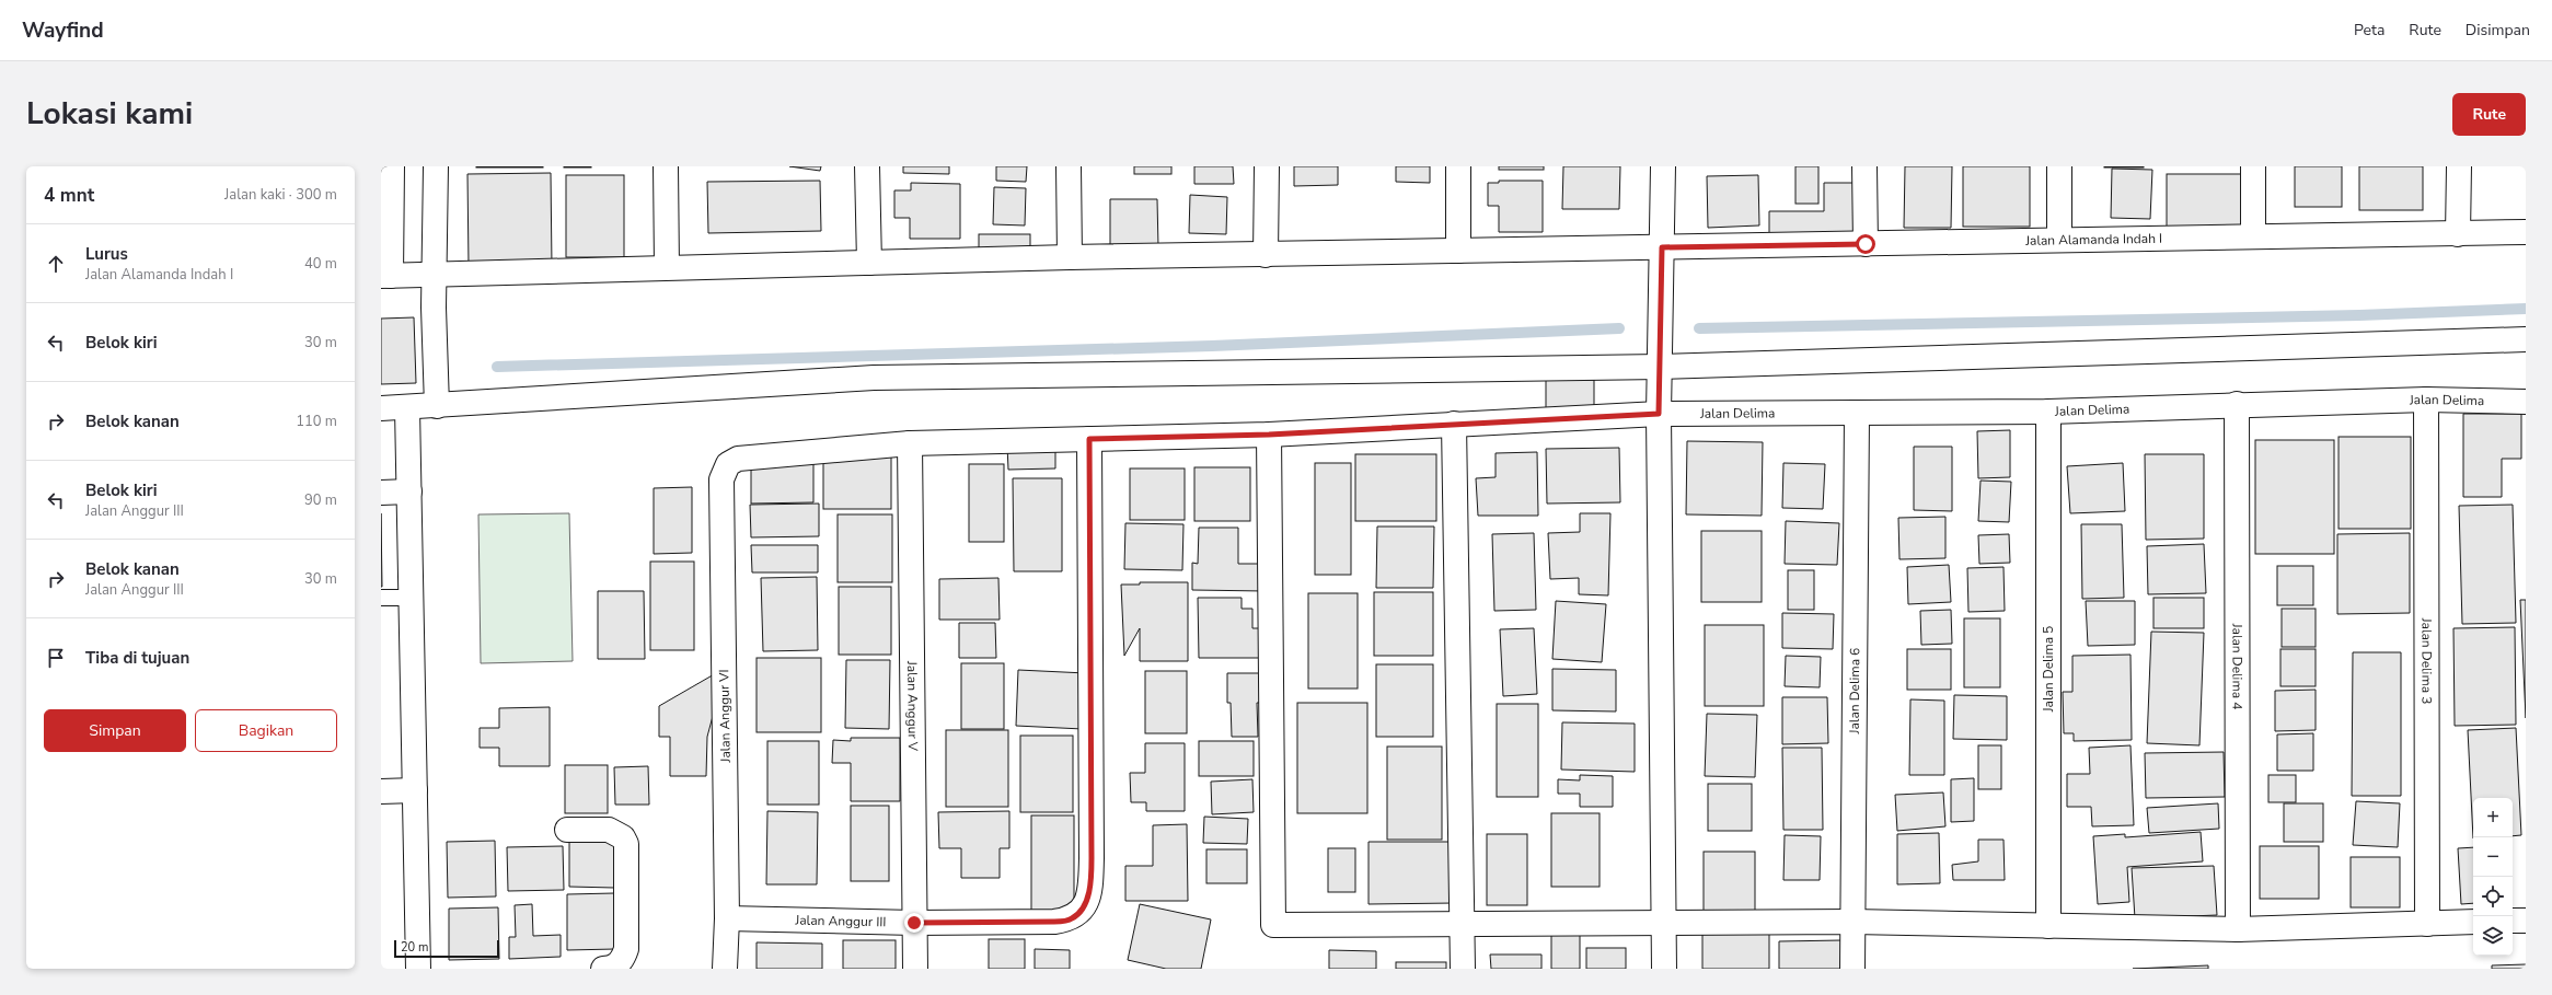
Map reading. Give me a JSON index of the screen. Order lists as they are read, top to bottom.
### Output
{
  "streets": {
    "street": [
      "Jalan Alamanda Indah I",
      "Jalan Delima",
      "Jalan Delima 3",
      "Jalan Delima 4",
      "Jalan Delima 5",
      "Jalan Delima 6",
      "Jalan Anggur V",
      "Jalan Anggur VI",
      "Jalan Anggur III"
    ]
  },
  "crossings": [
    ["Jalan Delima", "Jalan Delima 3"],
    ["Jalan Delima", "Jalan Delima 4"],
    ["Jalan Delima", "Jalan Delima 5"],
    ["Jalan Delima", "Jalan Delima 6"],
    ["Jalan Delima", "Jalan Anggur V"],
    ["Jalan Delima", "Jalan Anggur VI"],
    ["Jalan Delima", "Jalan Anggur III"],
    ["Jalan Anggur V", "Jalan Anggur III"],
    ["Jalan Anggur VI", "Jalan Anggur III"]
  ],
  "scale_bar": "20 m",
  "page": {
    "header": "Wayfind",
    "nav": ["Peta", "Rute", "Disimpan"],
    "title": "Lokasi kami",
    "buttons": [
      "Rute",
      ["Simpan", "Bagikan"]
    ],
    "heading": ["4 mnt", "Jalan kaki · 300 m"],
    "list": [
      ["Lurus", "Jalan Alamanda Indah I", "40 m"],
      ["Belok kiri", "30 m"],
      ["Belok kanan", "110 m"],
      ["Belok kiri", "Jalan Anggur III", "90 m"],
      ["Belok kanan", "Jalan Anggur III", "30 m"],
      "Tiba di tujuan"
    ],
    "map_buttons": ["+", "−"],
    "scale": "20 m"
  }
}
